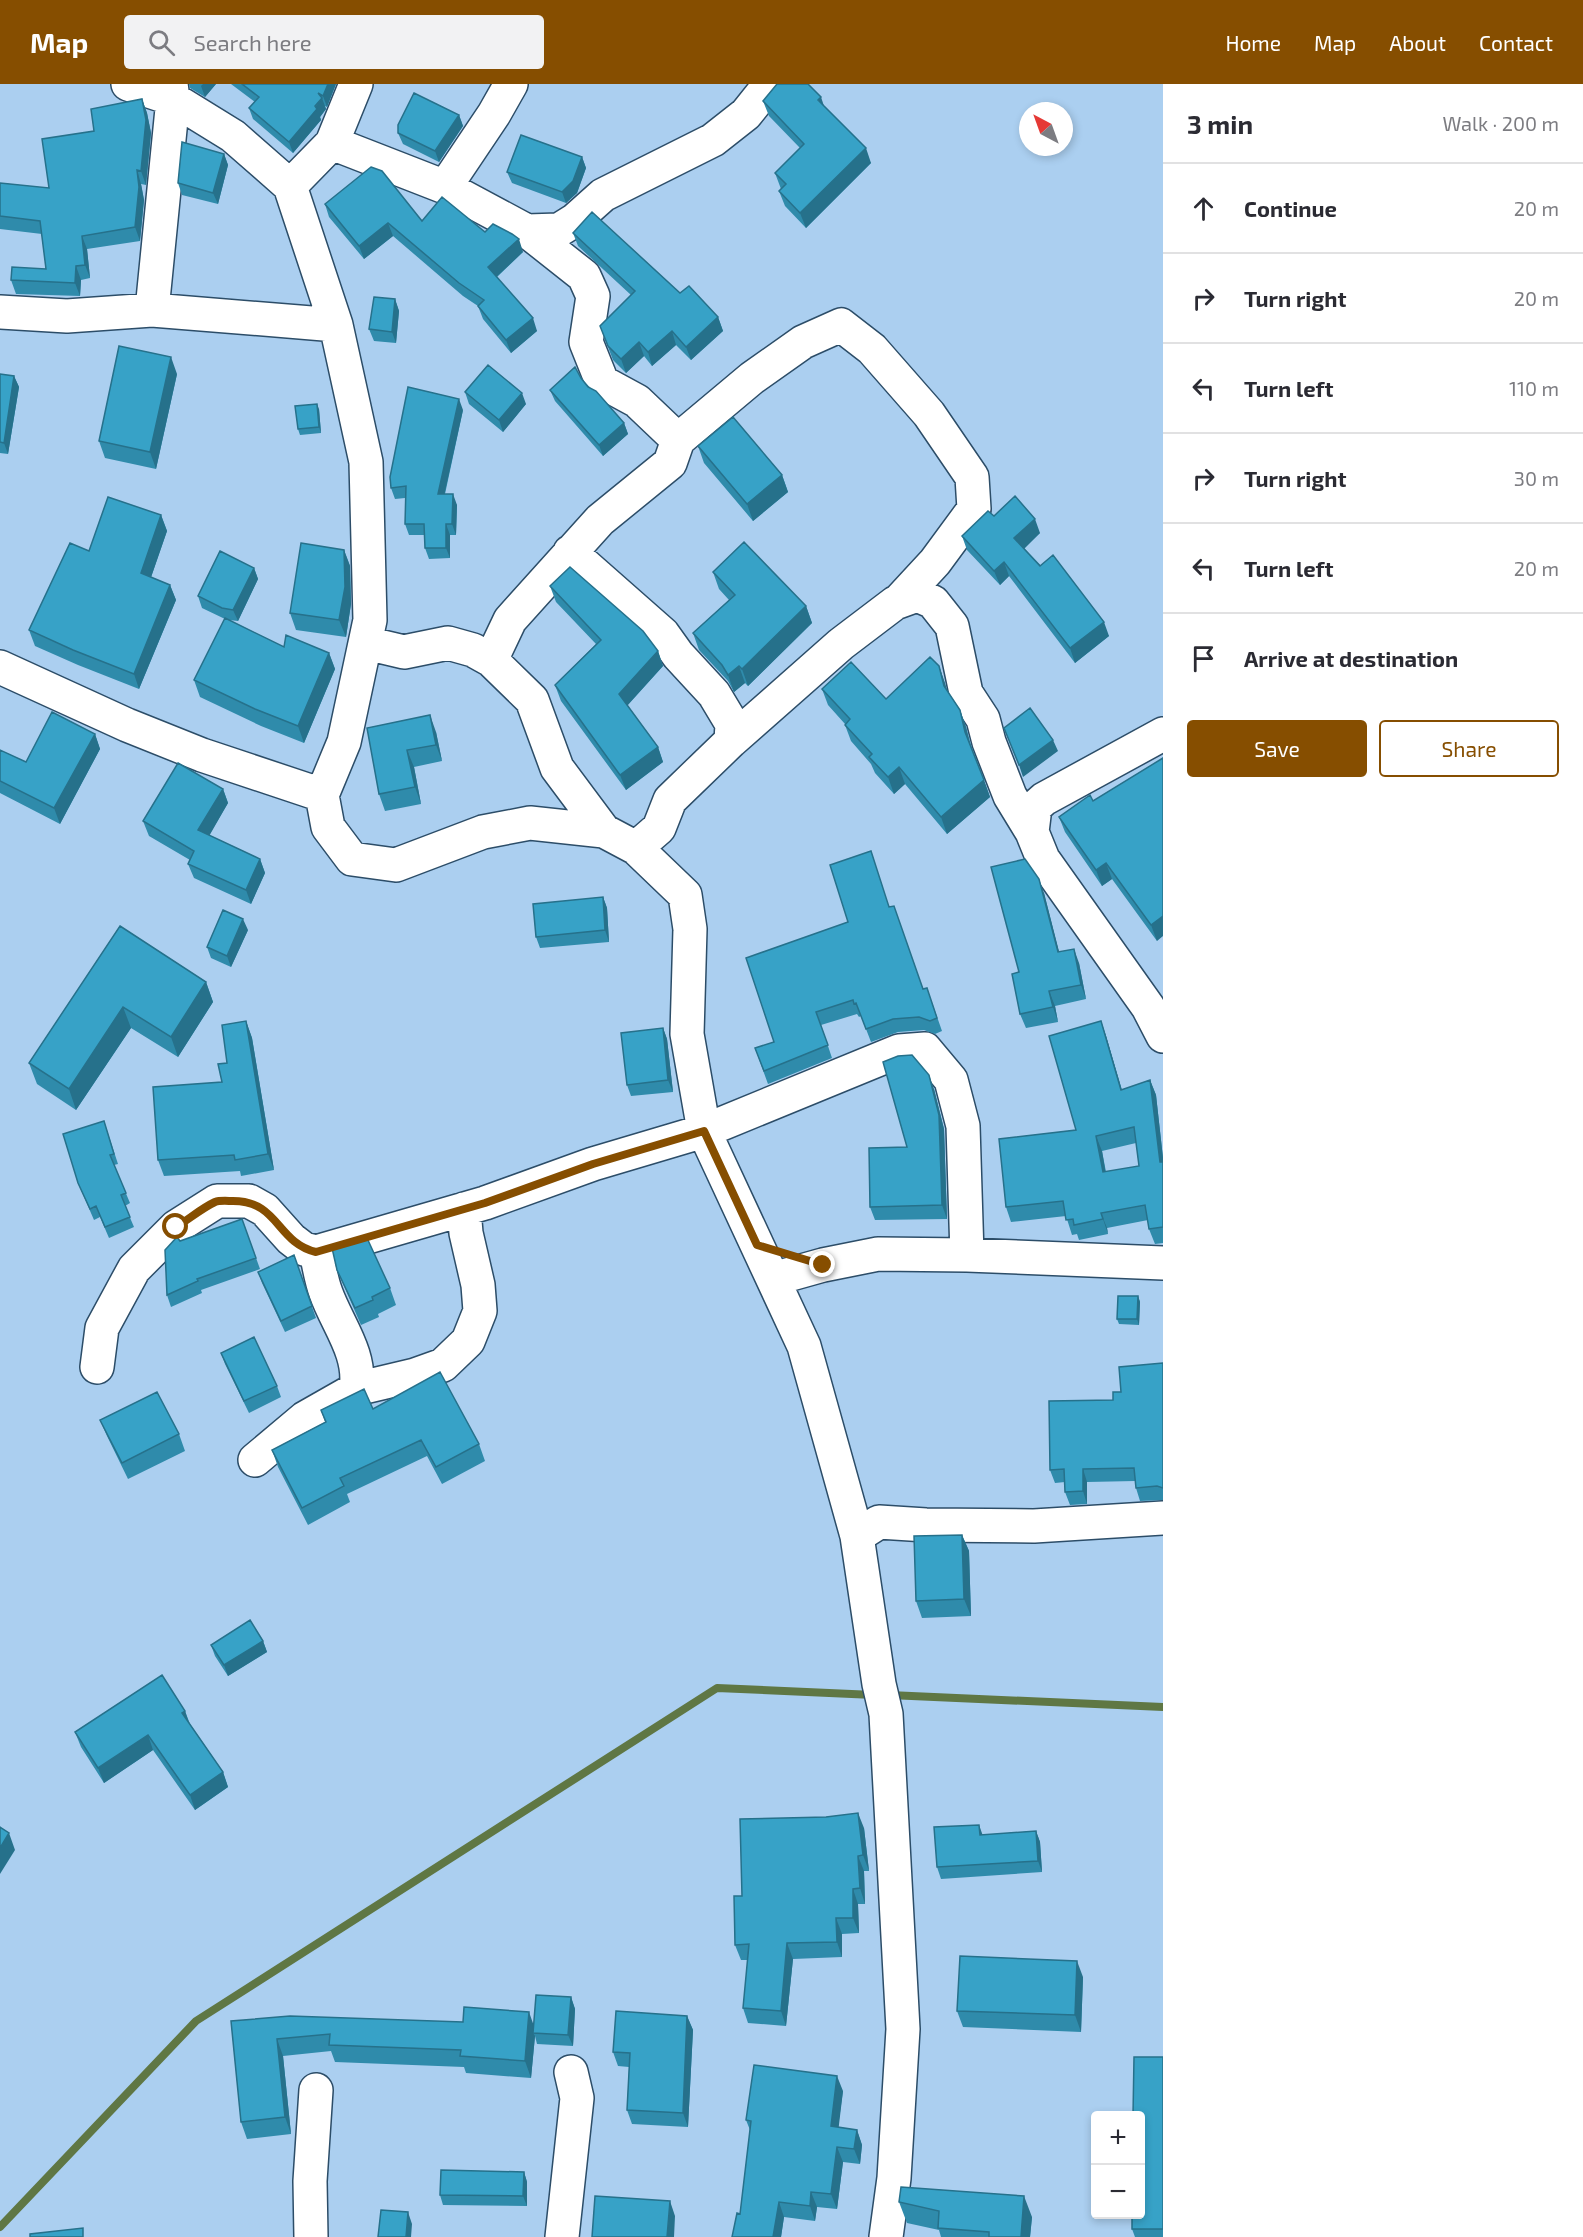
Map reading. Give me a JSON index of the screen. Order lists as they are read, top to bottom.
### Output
{
  "north": "top left",
  "page": {
    "header": "Map",
    "search": "Search here",
    "nav": [
      "Home",
      "Map",
      "About",
      "Contact"
    ],
    "heading": ["3 min", "Walk · 200 m"],
    "list": [
      ["Continue", "20 m"],
      ["Turn right", "20 m"],
      ["Turn left", "110 m"],
      ["Turn right", "30 m"],
      ["Turn left", "20 m"],
      "Arrive at destination"
    ],
    "buttons": ["Save", "Share"],
    "map_buttons": ["+", "−"]
  }
}
